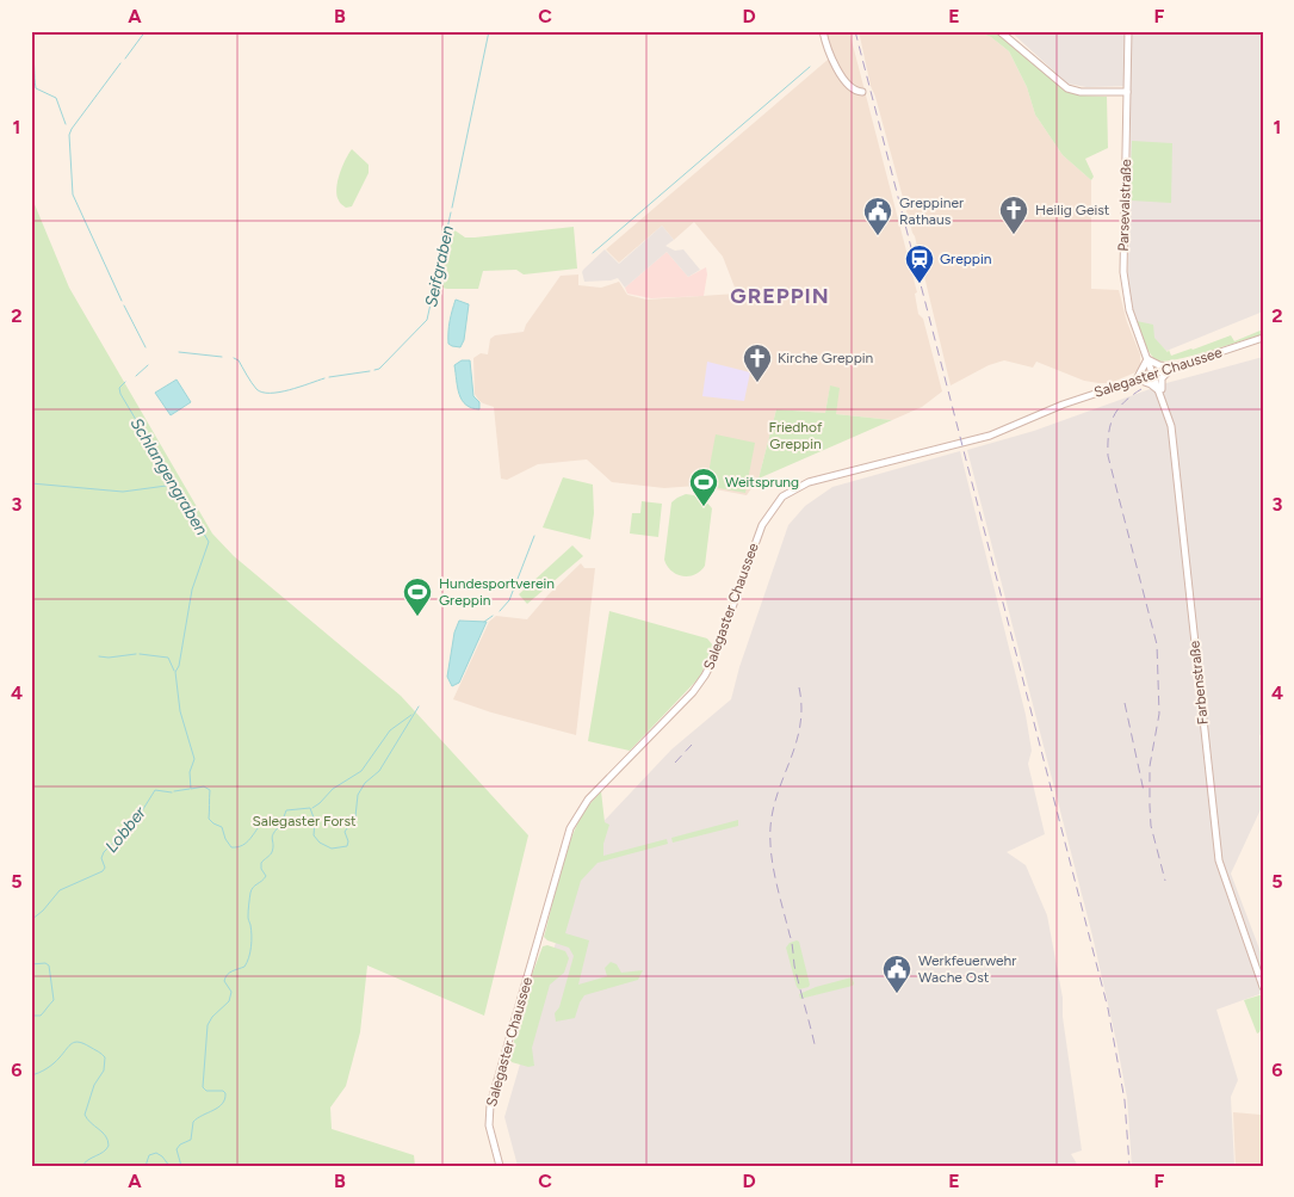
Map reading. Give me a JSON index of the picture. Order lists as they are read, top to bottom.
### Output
{
  "streets": {
    "street": ["Parsevalstraße", "Salegaster Chaussee", "Farbenstraße"]
  },
  "crossings": [
    ["Parsevalstraße", "Salegaster Chaussee"],
    ["Parsevalstraße", "Farbenstraße"],
    ["Salegaster Chaussee", "Farbenstraße"]
  ],
  "districts": ["GREPPIN"],
  "water": ["Seifgraben", "Schlangengraben", "Lobber"],
  "parks": ["Friedhof Greppin", "Salegaster Forst"],
  "places": {
    "church": ["Heilig Geist", "Kirche Greppin"],
    "public building": ["Greppiner Rathaus", "Werkfeuerwehr Wache Ost"],
    "station": ["Greppin"],
    "sports": ["Weitsprung", "Hundesportverein Greppin"]
  },
  "grid": {
    "columns": [
      "A",
      "B",
      "C",
      "D",
      "E",
      "F"
    ],
    "rows": [
      "1",
      "2",
      "3",
      "4",
      "5",
      "6"
    ]
  }
}
